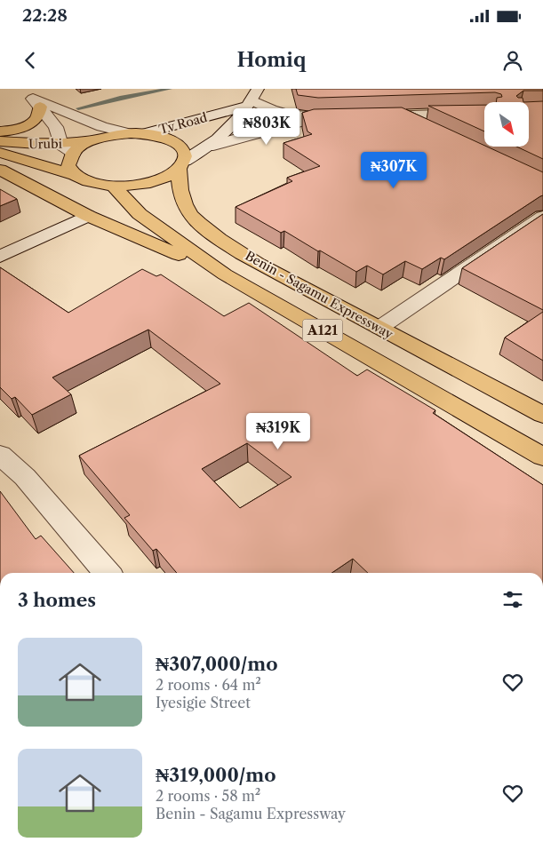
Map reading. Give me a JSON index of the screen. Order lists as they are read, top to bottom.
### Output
{
  "streets": {
    "highway": ["Urubi", "Benin - Sagamu Expressway", "A121"],
    "street": ["Tv Road"]
  },
  "crossings": [
    ["Tv Road", "Benin - Sagamu Expressway"],
    ["Tv Road", "A121"],
    ["Urubi", "A121"],
    ["Benin - Sagamu Expressway", "A121"]
  ],
  "north": "bottom right",
  "page": {
    "status": "22:28",
    "header": "Homiq",
    "price": ["₦803K", "₦307K", "₦319K"],
    "heading": "3 homes",
    "list": [
      {
        "name": "₦307,000/mo",
        "note": "2 rooms · 64 m² · Iyesigie Street"
      },
      {
        "name": "₦319,000/mo",
        "note": "2 rooms · 58 m² · Benin - Sagamu Expressway"
      }
    ]
  }
}
